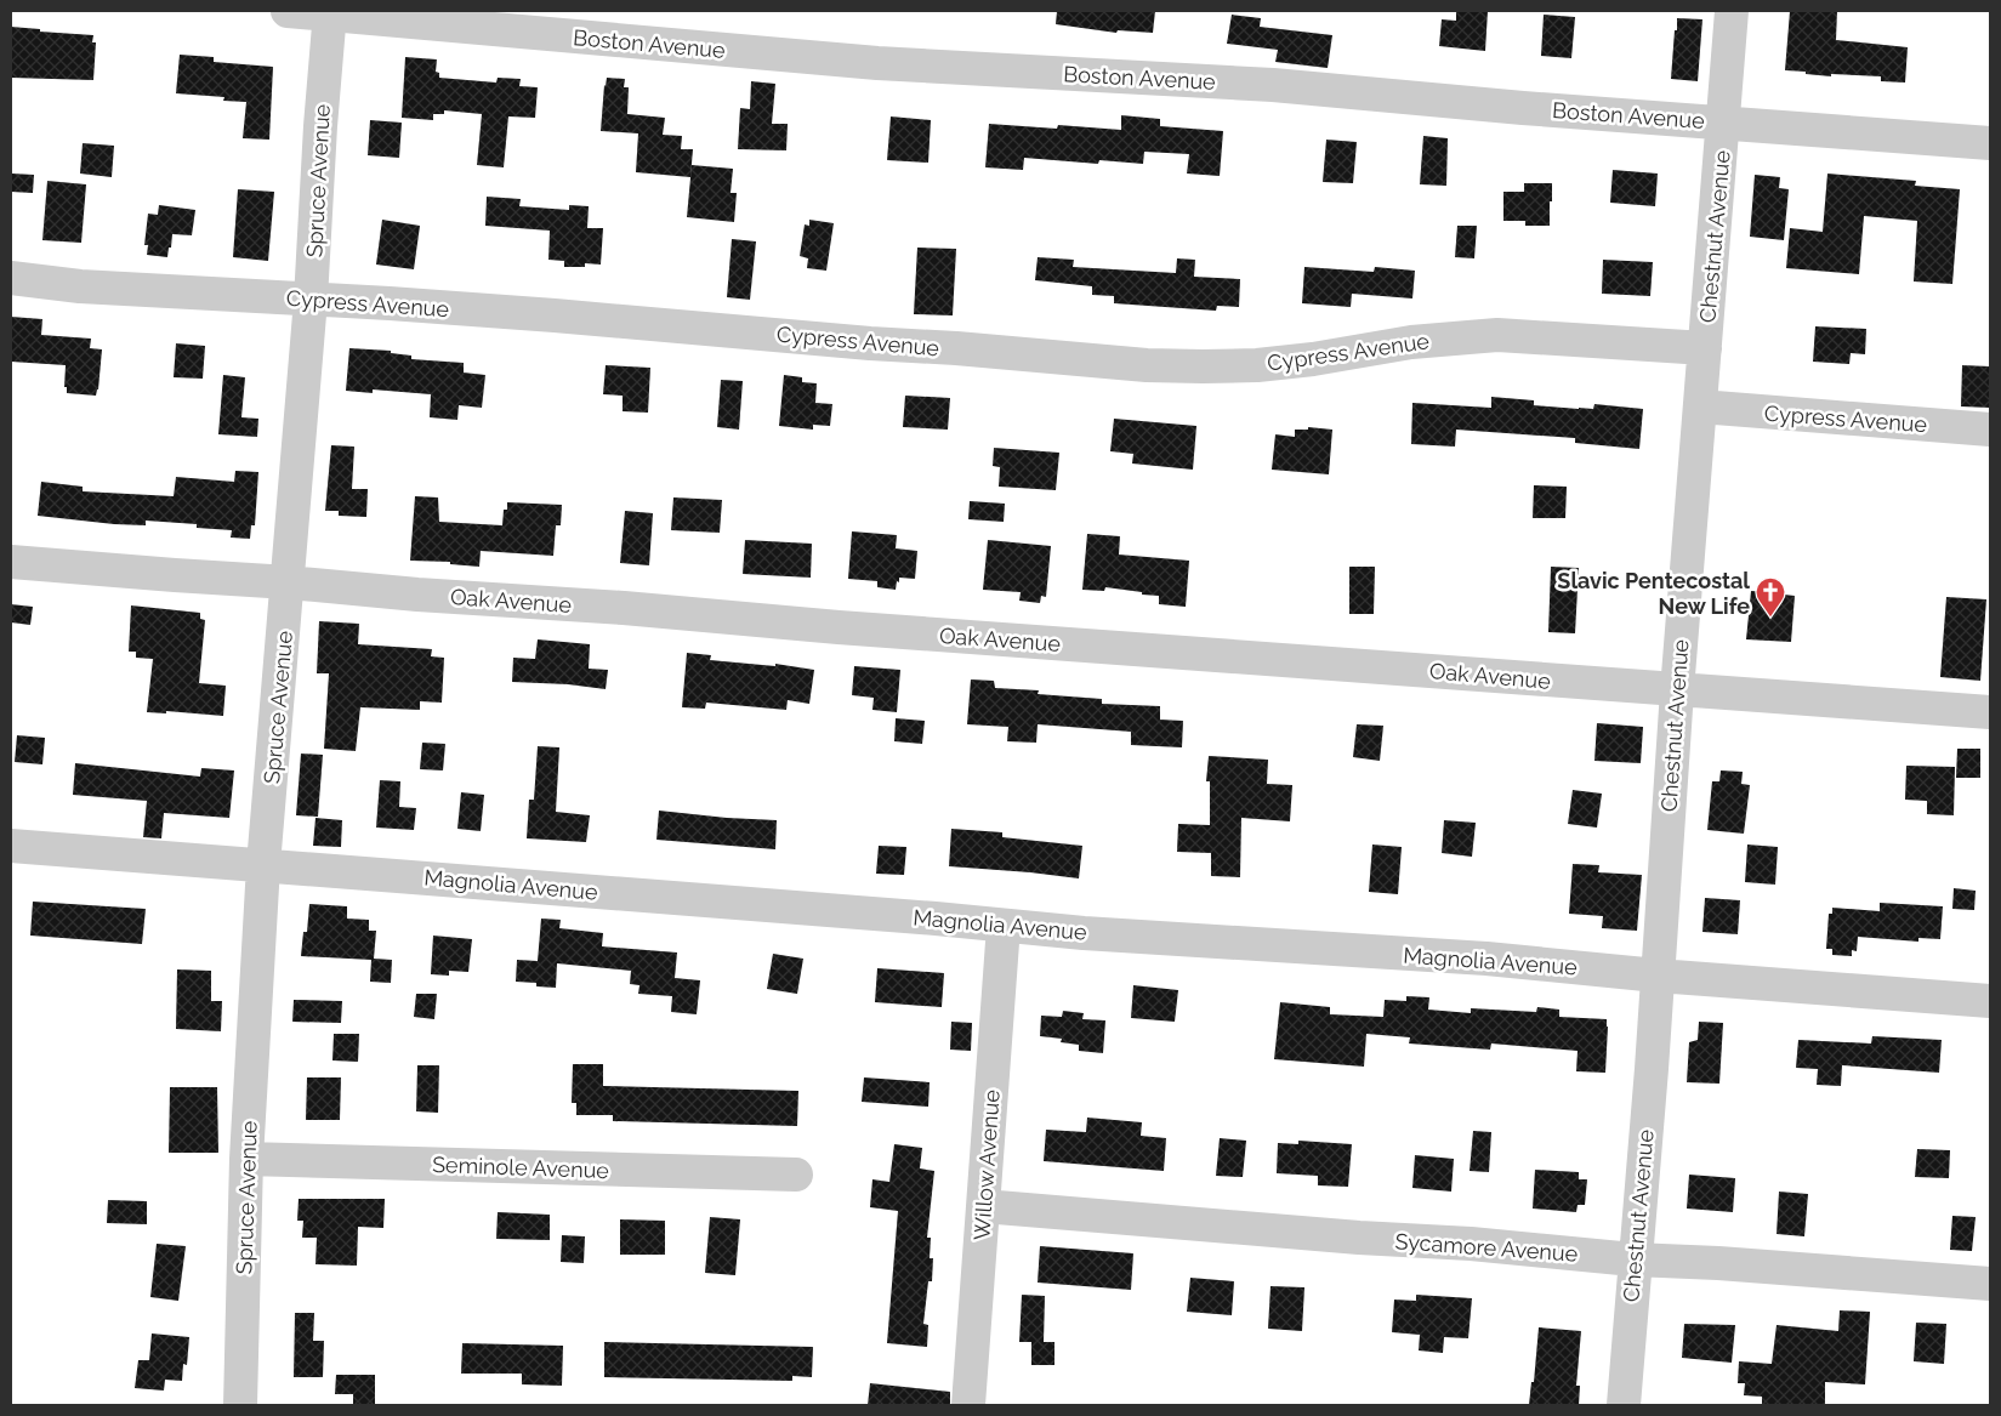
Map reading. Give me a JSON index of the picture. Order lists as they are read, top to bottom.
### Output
{
  "streets": {
    "street": [
      "Boston Avenue",
      "Spruce Avenue",
      "Chestnut Avenue",
      "Cypress Avenue",
      "Oak Avenue",
      "Magnolia Avenue",
      "Willow Avenue",
      "Seminole Avenue",
      "Sycamore Avenue"
    ]
  },
  "crossings": [
    ["Boston Avenue", "Spruce Avenue"],
    ["Boston Avenue", "Chestnut Avenue"],
    ["Spruce Avenue", "Cypress Avenue"],
    ["Spruce Avenue", "Oak Avenue"],
    ["Spruce Avenue", "Magnolia Avenue"],
    ["Spruce Avenue", "Seminole Avenue"],
    ["Chestnut Avenue", "Cypress Avenue"],
    ["Chestnut Avenue", "Oak Avenue"],
    ["Chestnut Avenue", "Magnolia Avenue"],
    ["Chestnut Avenue", "Sycamore Avenue"],
    ["Magnolia Avenue", "Willow Avenue"],
    ["Willow Avenue", "Sycamore Avenue"]
  ],
  "places": {
    "church": ["Slavic Pentecostal New Life"]
  }
}
